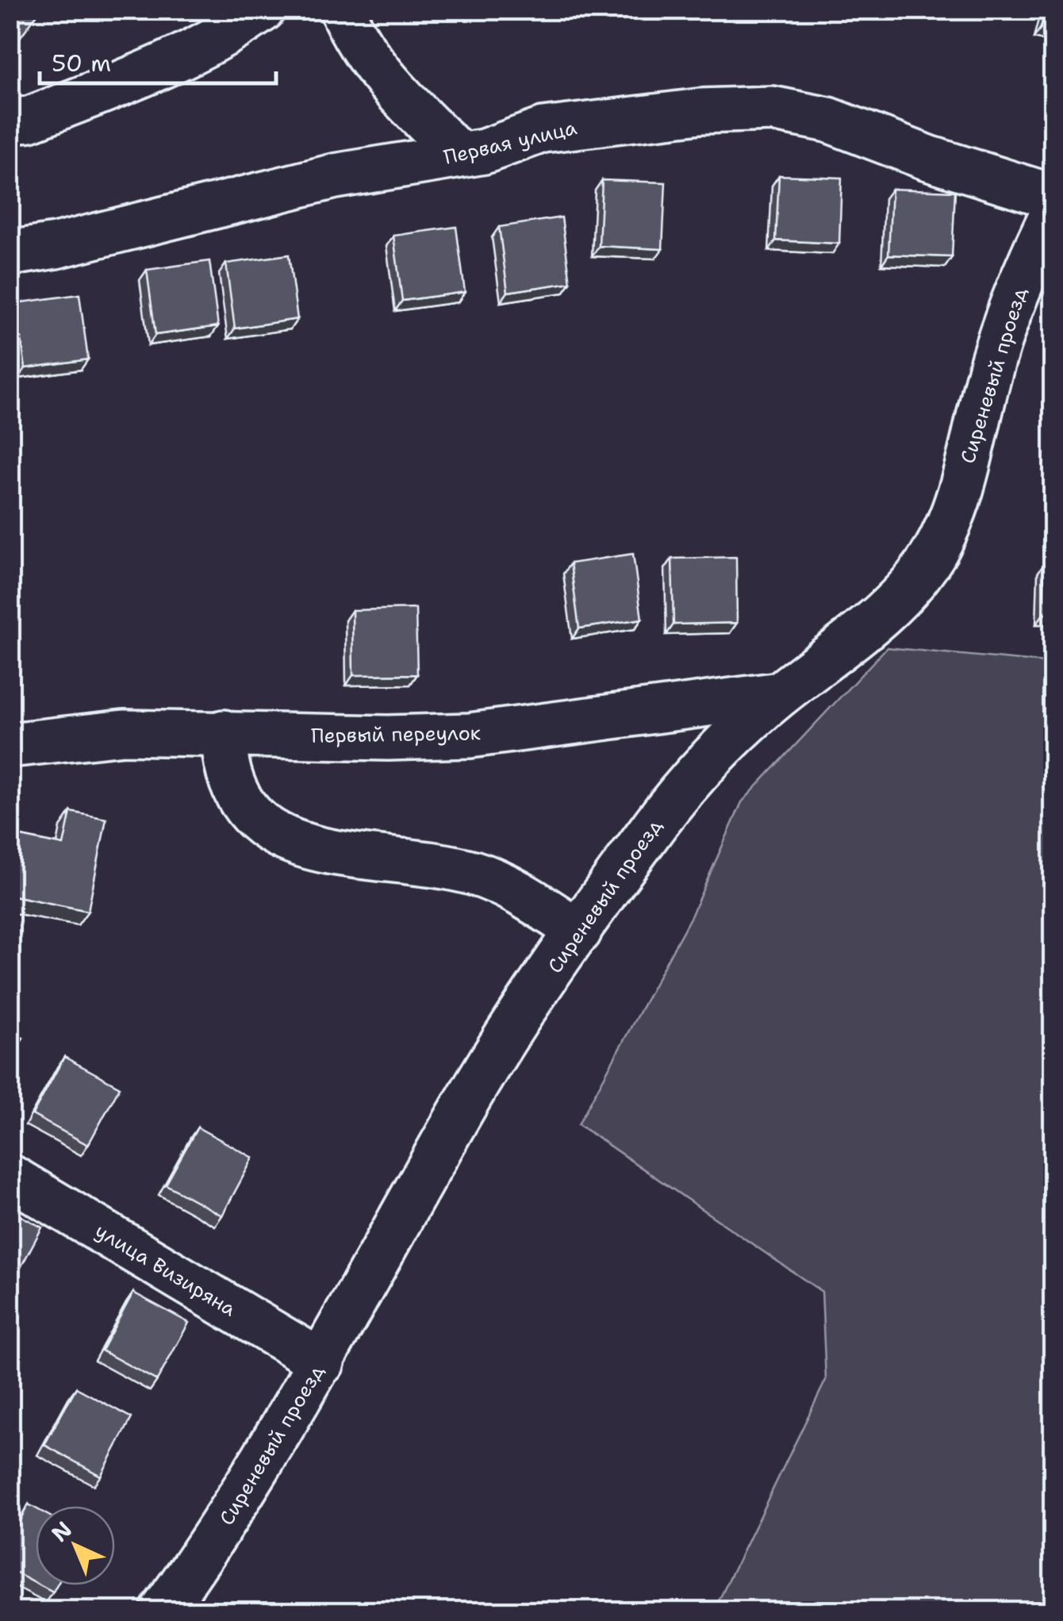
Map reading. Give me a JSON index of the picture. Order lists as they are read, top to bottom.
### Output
{
  "streets": {
    "street": [
      "Первая улица",
      "Сиреневый проезд",
      "Первый переулок",
      "улица Визиряна"
    ]
  },
  "crossings": [
    ["Сиреневый проезд", "Первый переулок"],
    ["Сиреневый проезд", "улица Визиряна"]
  ],
  "scale_bar": "50 m",
  "north": "top left"
}
